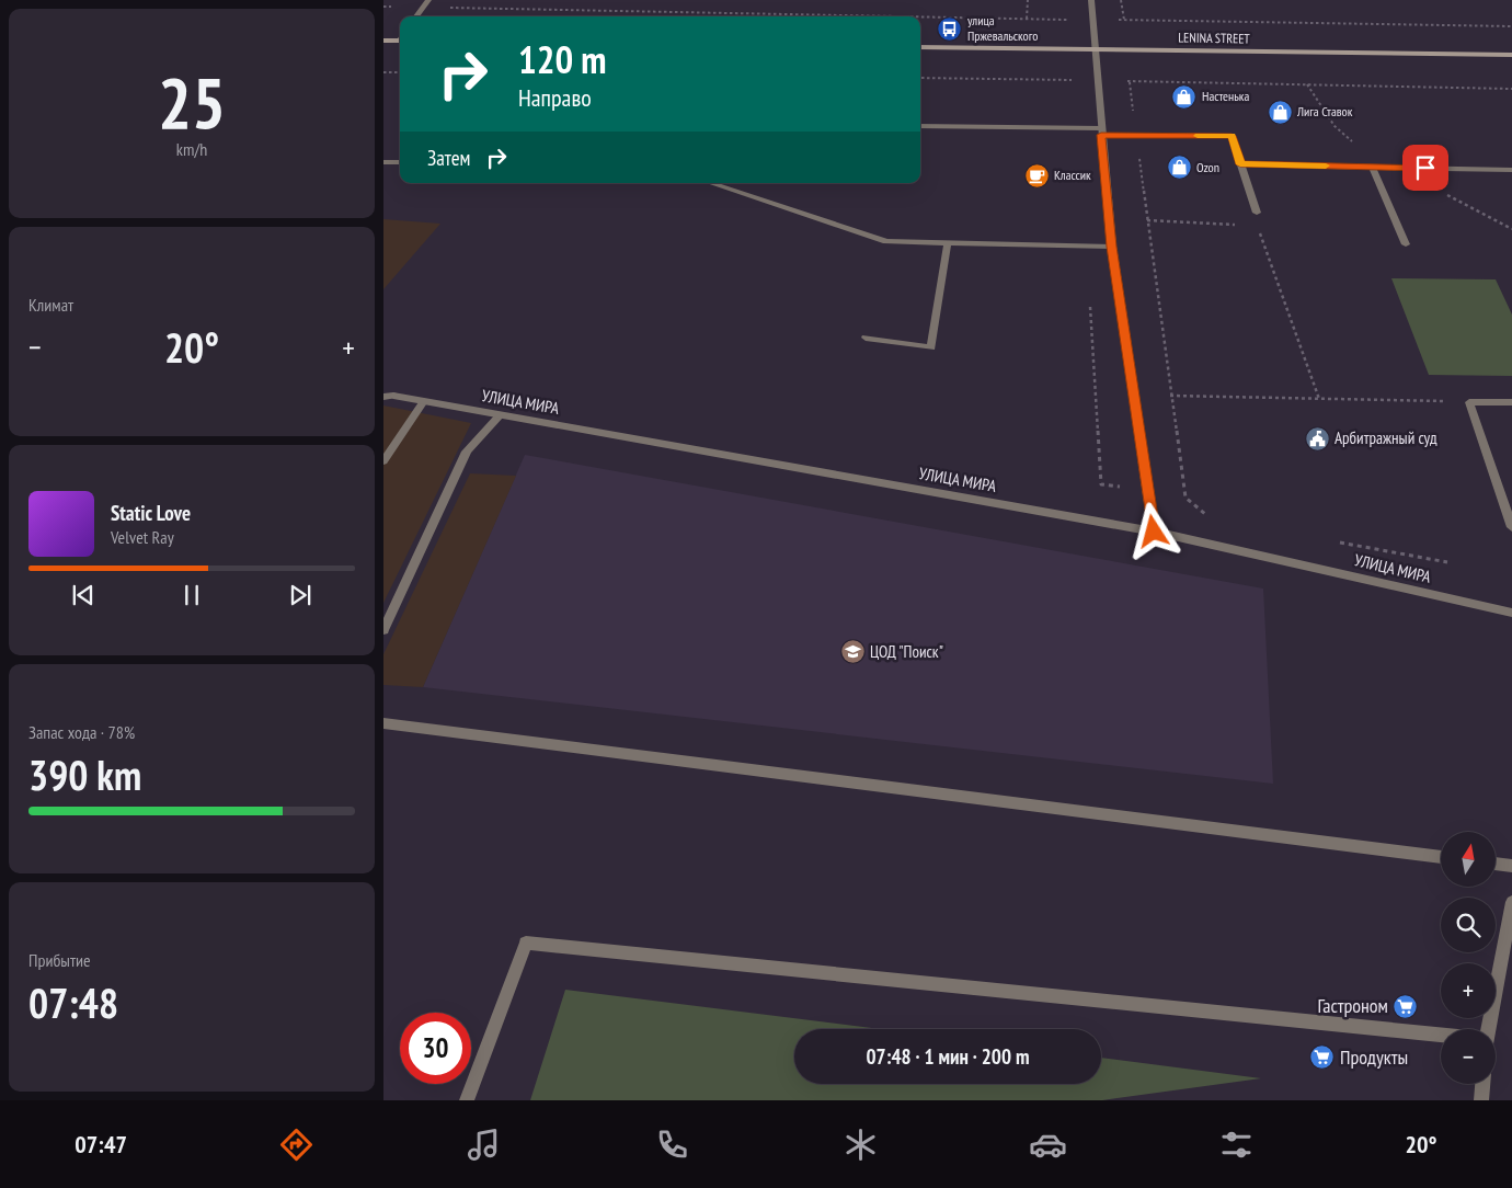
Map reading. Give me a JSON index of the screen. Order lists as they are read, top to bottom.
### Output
{
  "streets": {
    "main road": ["LENINA STREET"],
    "street": ["УЛИЦА МИРА"]
  },
  "places": {
    "bus stop": ["улица Пржевальского"],
    "shop": ["Настенька", "Лига Ставок", "Ozon"],
    "cafe": ["Классик"],
    "public building": ["Арбитражный суд"],
    "school or university": ["ЦОД \"Поиск\""],
    "supermarket": ["Гастроном", "Продукты"]
  },
  "north": "top",
  "page": {
    "tile": [
      ["25", "km/h"],
      "Климат",
      ["Запас хода · 78%", "390 km"],
      ["Прибытие", "07:48"]
    ],
    "turn": ["120 m", "Направо"],
    "then": "Затем",
    "heat": ["−", "20°", "+"],
    "song": ["Static Love", "Velvet Ray"],
    "map_buttons": ["+", "−"],
    "limit": "30",
    "trip": "07:48 · 1 мин · 200 m",
    "tabs": ["07:47", "20°"]
  }
}
